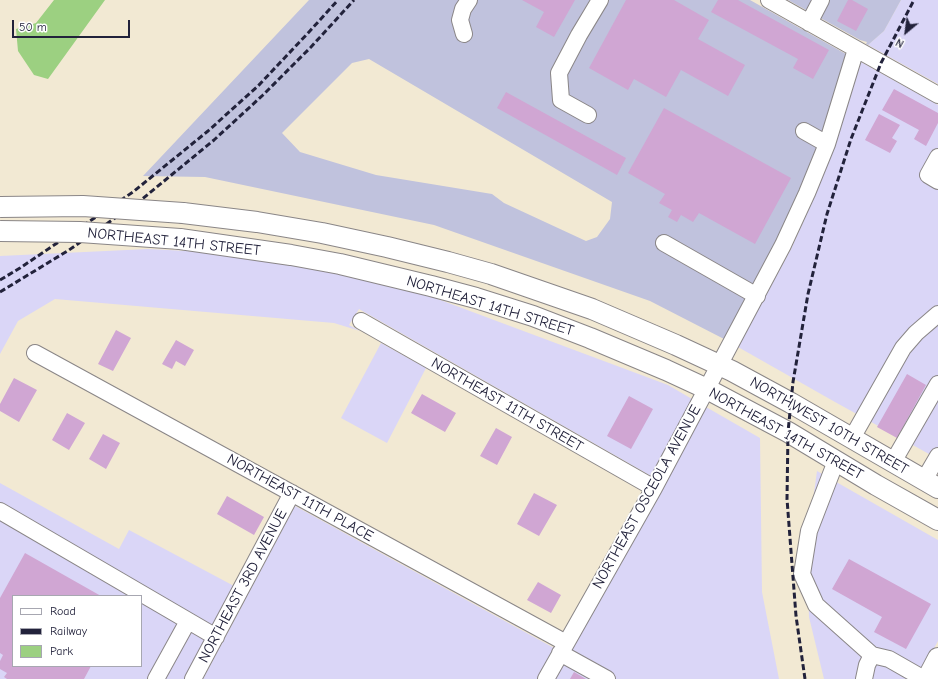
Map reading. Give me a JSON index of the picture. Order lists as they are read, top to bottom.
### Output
{
  "streets": {
    "main road": ["NORTHEAST 14TH STREET", "NORTHWEST 10TH STREET"],
    "street": [
      "NORTHEAST 11TH STREET",
      "NORTHEAST OSCEOLA AVENUE",
      "NORTHEAST 11TH PLACE",
      "NORTHEAST 3RD AVENUE"
    ]
  },
  "crossings": [
    ["NORTHEAST 14TH STREET", "NORTHWEST 10TH STREET"],
    ["NORTHEAST 14TH STREET", "NORTHEAST OSCEOLA AVENUE"],
    ["NORTHEAST 11TH STREET", "NORTHEAST OSCEOLA AVENUE"],
    ["NORTHWEST 10TH STREET", "NORTHEAST OSCEOLA AVENUE"],
    ["NORTHEAST OSCEOLA AVENUE", "NORTHEAST 11TH PLACE"],
    ["NORTHEAST 11TH PLACE", "NORTHEAST 3RD AVENUE"]
  ],
  "legend": ["Road", "Railway", "Park"],
  "scale_bar": "50 m",
  "north": "bottom left"
}
